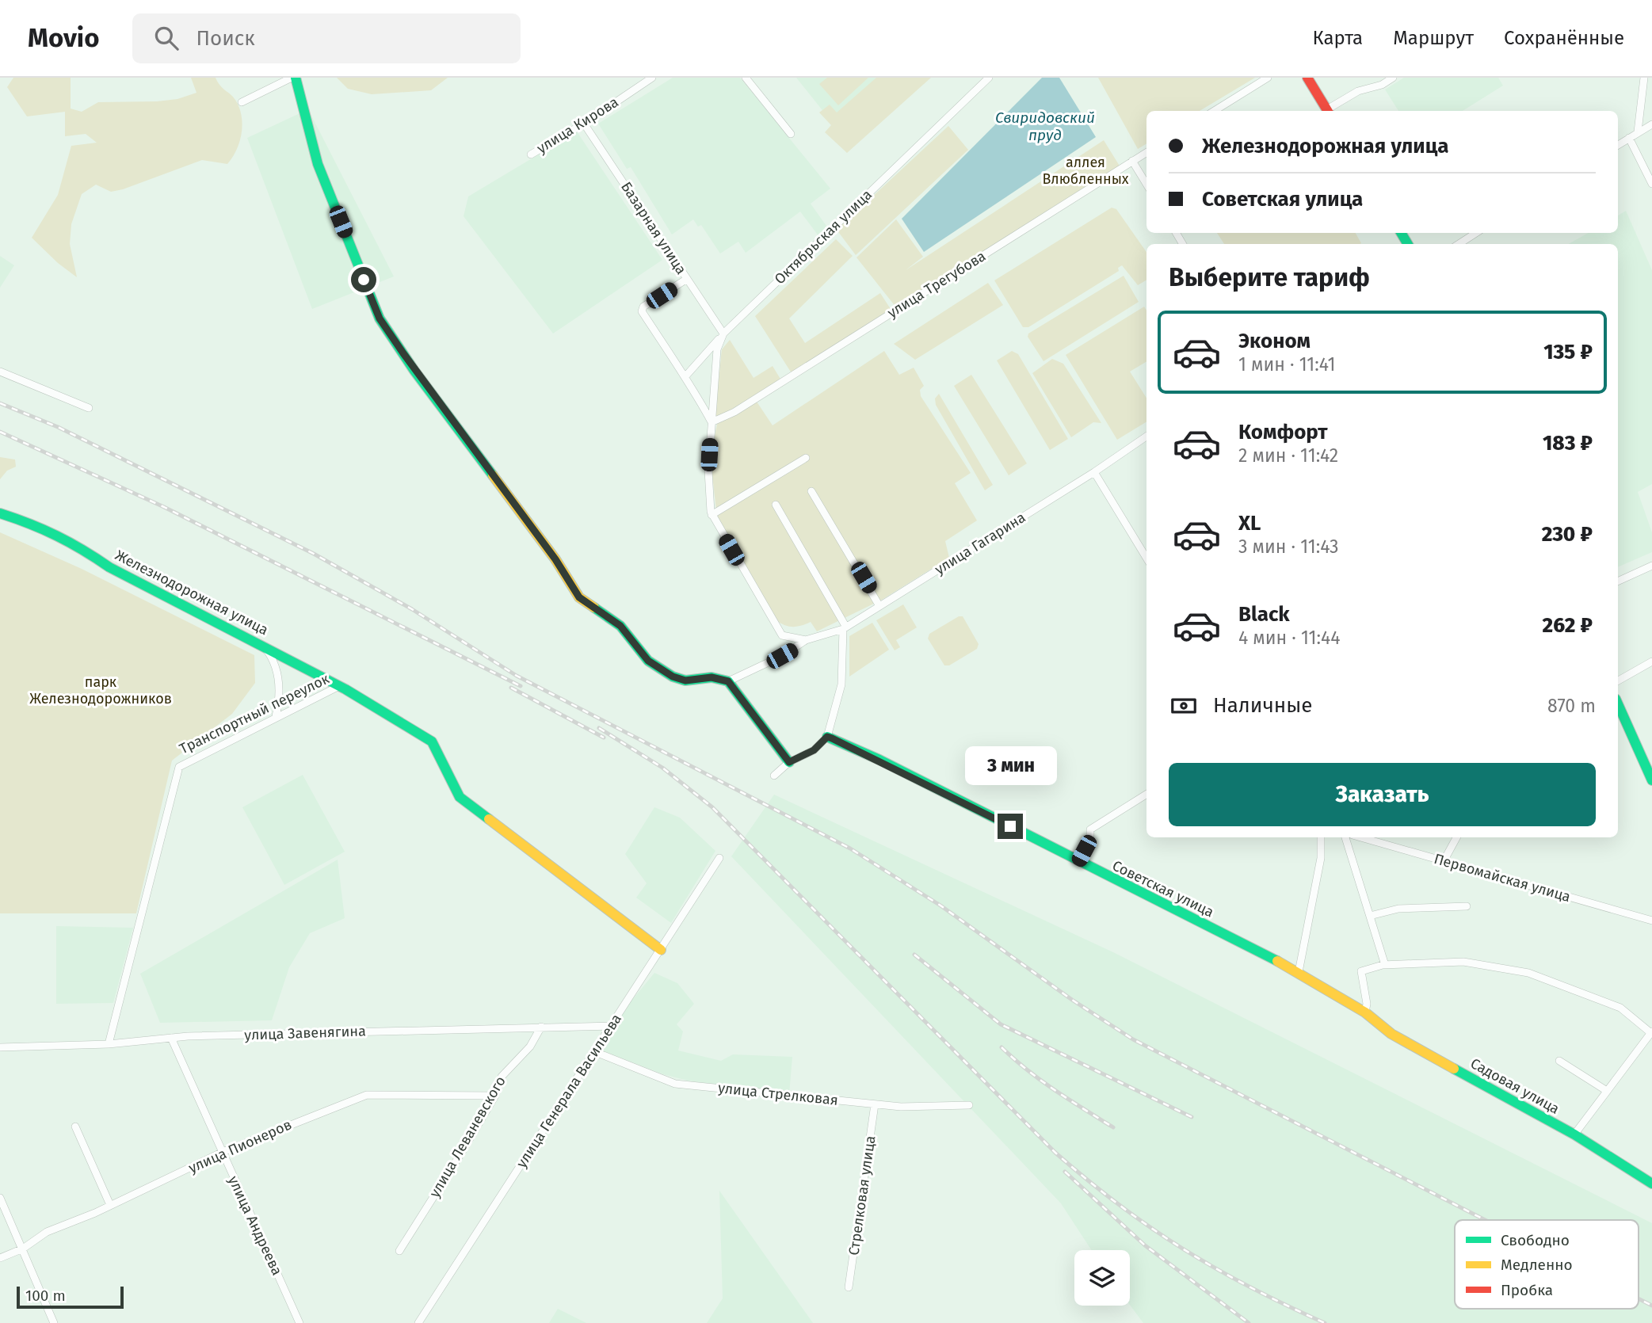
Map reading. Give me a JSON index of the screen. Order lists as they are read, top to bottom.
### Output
{
  "streets": {
    "street": [
      "улица Кирова",
      "Базарная улица",
      "Октябрьская улица",
      "улица Трегубова",
      "улица Гагарина",
      "Железнодорожная улица",
      "Транспортный переулок",
      "Первомайская улица",
      "Советская улица",
      "улица Завенягина",
      "Садовая улица",
      "улица Генерала Васильева",
      "улица Стрелковая",
      "улица Леваневского",
      "улица Пионеров",
      "Стрелковая улица",
      "улица Андреева"
    ]
  },
  "crossings": [
    ["улица Кирова", "Базарная улица"],
    ["Базарная улица", "Октябрьская улица"],
    ["Железнодорожная улица", "Транспортный переулок"],
    ["Транспортный переулок", "улица Завенягина"],
    ["Транспортный переулок", "улица Генерала Васильева"],
    ["Советская улица", "Садовая улица"],
    ["улица Завенягина", "улица Генерала Васильева"],
    ["улица Завенягина", "улица Леваневского"],
    ["улица Завенягина", "улица Андреева"],
    ["улица Генерала Васильева", "улица Стрелковая"],
    ["улица Стрелковая", "Стрелковая улица"],
    ["улица Леваневского", "улица Пионеров"],
    ["улица Пионеров", "улица Андреева"]
  ],
  "water": ["Свиридовский пруд"],
  "parks": ["аллея Влюбленных", "парк Железнодорожников"],
  "legend": ["Свободно", "Медленно", "Пробка"],
  "scale_bar": "100 m",
  "page": {
    "header": "Movio",
    "search": "Поиск",
    "nav": ["Карта", "Маршрут", "Сохранённые"],
    "banner": ["Железнодорожная улица", "Советская улица"],
    "heading": "Выберите тариф",
    "list": [
      {
        "name": "Эконом",
        "note": "1 мин · 11:41",
        "value": "135 ₽"
      },
      {
        "name": "Комфорт",
        "note": "2 мин · 11:42",
        "value": "183 ₽"
      },
      {
        "name": "XL",
        "note": "3 мин · 11:43",
        "value": "230 ₽"
      },
      {
        "name": "Black",
        "note": "4 мин · 11:44",
        "value": "262 ₽"
      }
    ],
    "pay": ["Наличные", "870 m"],
    "bubble": "3 мин",
    "buttons": "Заказать",
    "scale": "100 m"
  }
}
